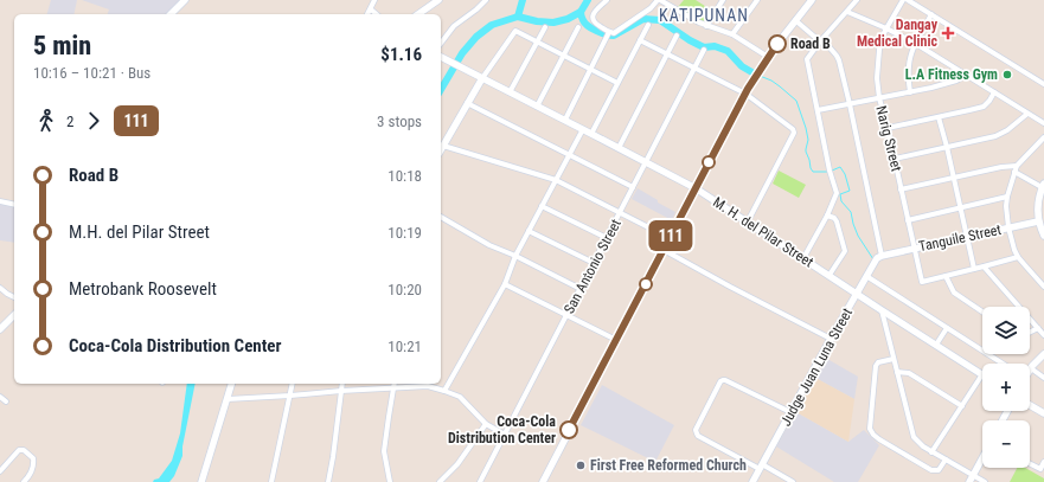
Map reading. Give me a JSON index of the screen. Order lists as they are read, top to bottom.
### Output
{
  "streets": {
    "street": [
      "Narig Street",
      "M. H. del Pilar Street",
      "Tanguile Street",
      "San Antonio Street",
      "Judge Juan Luna Street"
    ]
  },
  "crossings": [
    ["Narig Street", "Tanguile Street"],
    ["M. H. del Pilar Street", "San Antonio Street"],
    ["M. H. del Pilar Street", "Judge Juan Luna Street"],
    ["Tanguile Street", "Judge Juan Luna Street"]
  ],
  "districts": ["KATIPUNAN"],
  "places": {
    "health": ["Dangay Medical Clinic"],
    "other": [
      "Road B",
      "L.A Fitness Gym",
      "Coca-Cola Distribution Center",
      "First Free Reformed Church"
    ]
  },
  "lines": ["bus line 111"],
  "page": {
    "on_map": "111",
    "heading": ["5 min", "10:16 – 10:21 · Bus", "$1.16"],
    "legs": ["2", "111", "3 stops"],
    "list": [
      {
        "name": "Road B",
        "value": "10:18"
      },
      {
        "name": "M.H. del Pilar Street",
        "value": "10:19"
      },
      {
        "name": "Metrobank Roosevelt",
        "value": "10:20"
      },
      {
        "name": "Coca-Cola Distribution Center",
        "value": "10:21"
      }
    ],
    "map_buttons": ["+", "−"]
  }
}
